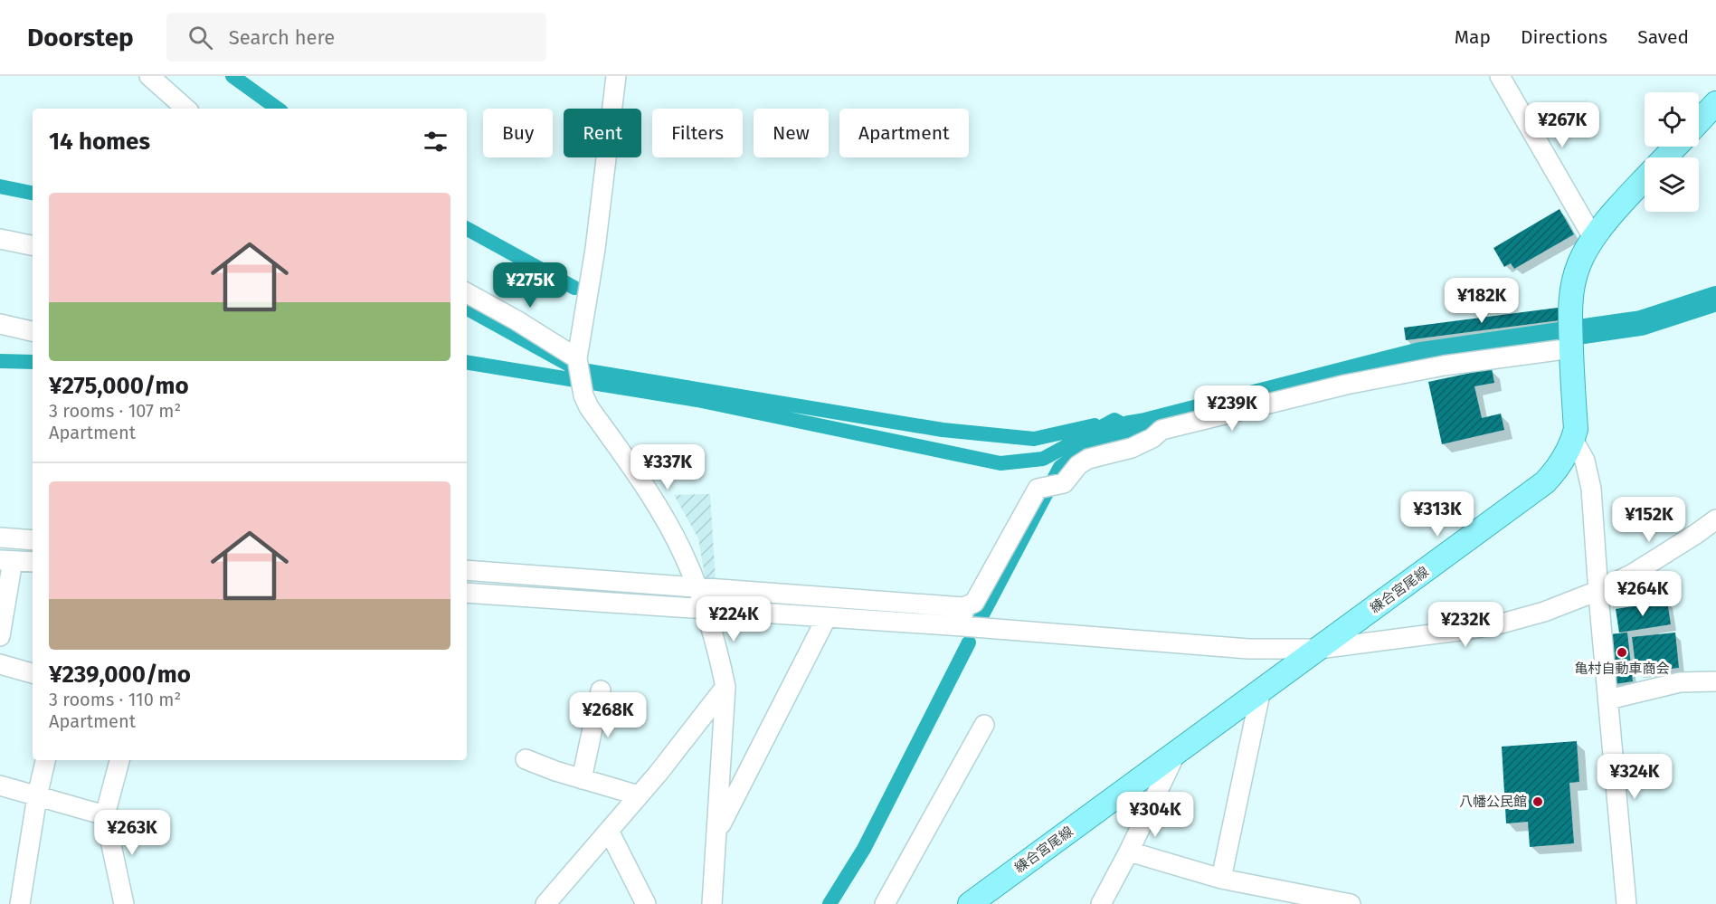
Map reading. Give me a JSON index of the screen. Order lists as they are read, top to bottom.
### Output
{
  "streets": {
    "main road": ["練合宮尾線"]
  },
  "places": ["亀村自動車商会", "八幡公民館"],
  "page": {
    "header": "Doorstep",
    "search": "Search here",
    "nav": ["Map", "Directions", "Saved"],
    "price": [
      "¥267K",
      "¥275K",
      "¥182K",
      "¥239K",
      "¥337K",
      "¥313K",
      "¥152K",
      "¥264K",
      "¥224K",
      "¥232K",
      "¥268K",
      "¥324K",
      "¥304K",
      "¥263K"
    ],
    "chip": [
      "Buy",
      "Rent",
      "Filters",
      "New",
      "Apartment"
    ],
    "heading": "14 homes",
    "list": [
      {
        "name": "¥275,000/mo",
        "note": "3 rooms · 107 m² · Apartment"
      },
      {
        "name": "¥239,000/mo",
        "note": "3 rooms · 110 m² · Apartment"
      }
    ]
  }
}
